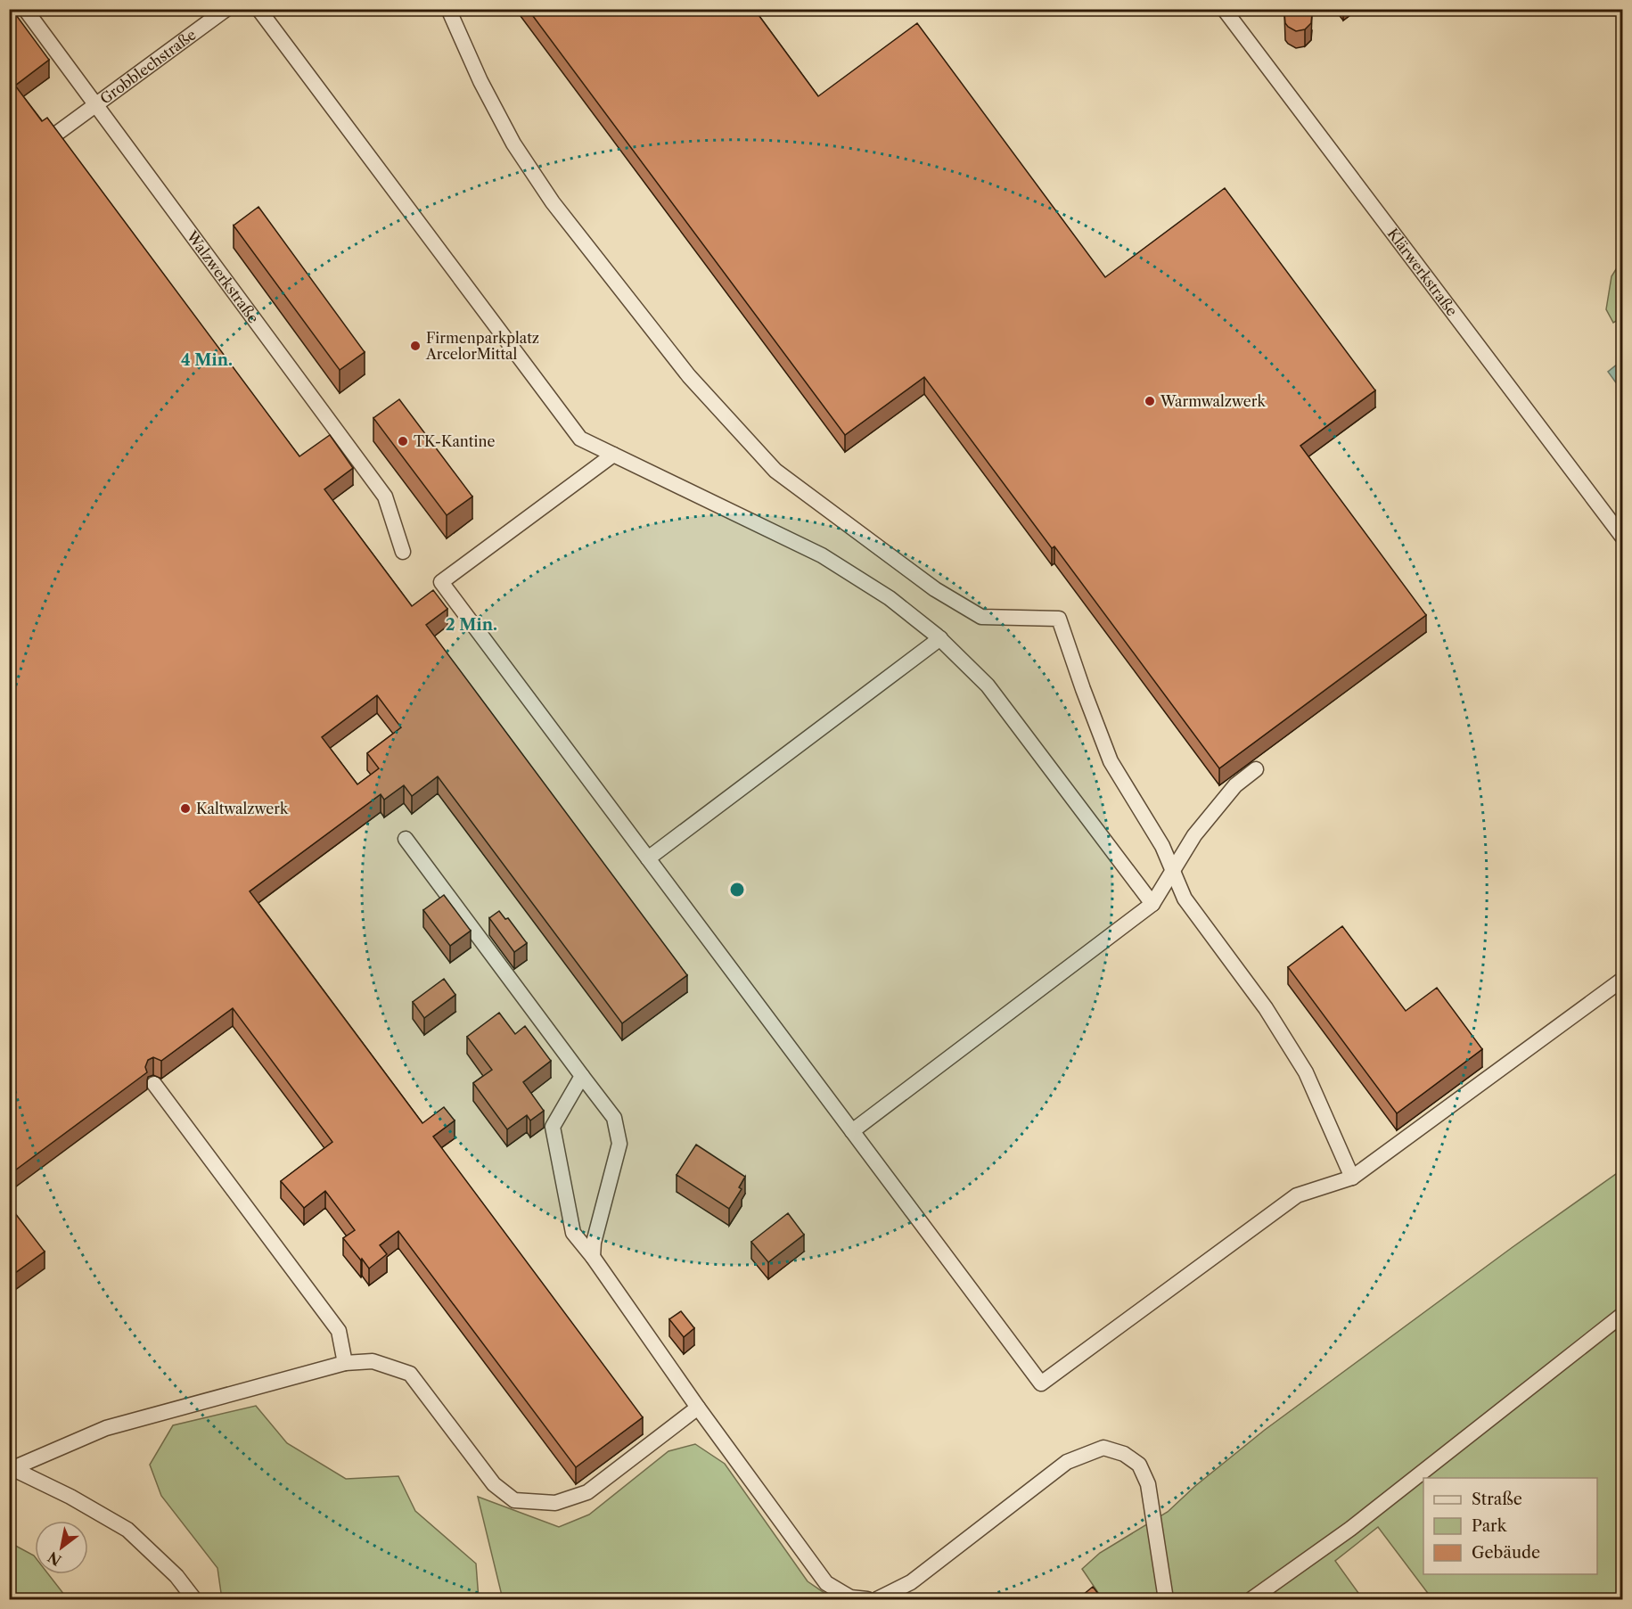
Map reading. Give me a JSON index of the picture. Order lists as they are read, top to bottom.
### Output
{
  "streets": {
    "street": ["Grobblechstraße", "Klärwerkstraße", "Walzwerkstraße"]
  },
  "crossings": [
    ["Grobblechstraße", "Walzwerkstraße"]
  ],
  "places": [
    "Firmenparkplatz ArcelorMittal",
    "Warmwalzwerk",
    "TK-Kantine",
    "Kaltwalzwerk"
  ],
  "legend": ["Straße", "Park", "Gebäude"],
  "north": "bottom left",
  "rings": ["4 Min.", "2 Min."]
}
